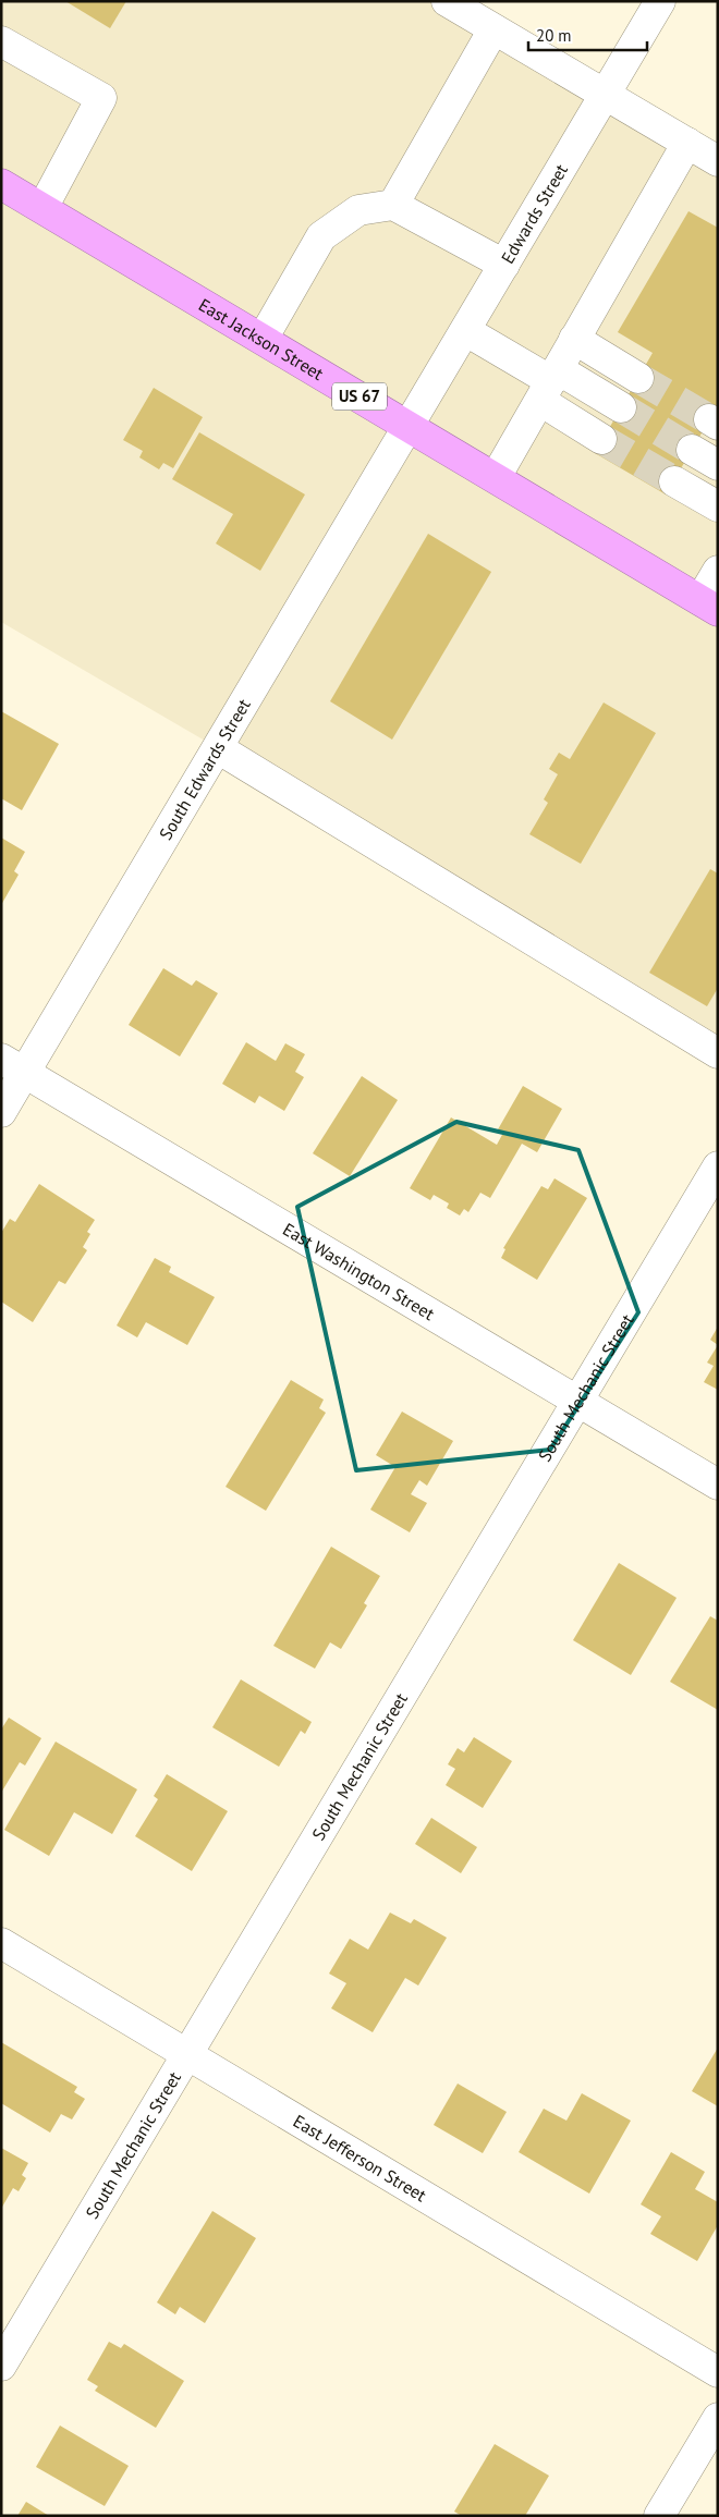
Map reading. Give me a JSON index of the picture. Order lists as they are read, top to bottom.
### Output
{
  "streets": {
    "highway": ["East Jackson Street", "US 67"],
    "street": [
      "Edwards Street",
      "South Edwards Street",
      "East Washington Street",
      "South Mechanic Street",
      "East Jefferson Street"
    ]
  },
  "crossings": [
    ["Edwards Street", "East Jackson Street"],
    ["Edwards Street", "South Edwards Street"],
    ["East Jackson Street", "South Edwards Street"],
    ["South Edwards Street", "East Washington Street"],
    ["East Washington Street", "South Mechanic Street"],
    ["South Mechanic Street", "East Jefferson Street"]
  ],
  "scale_bar": "20 m"
}
